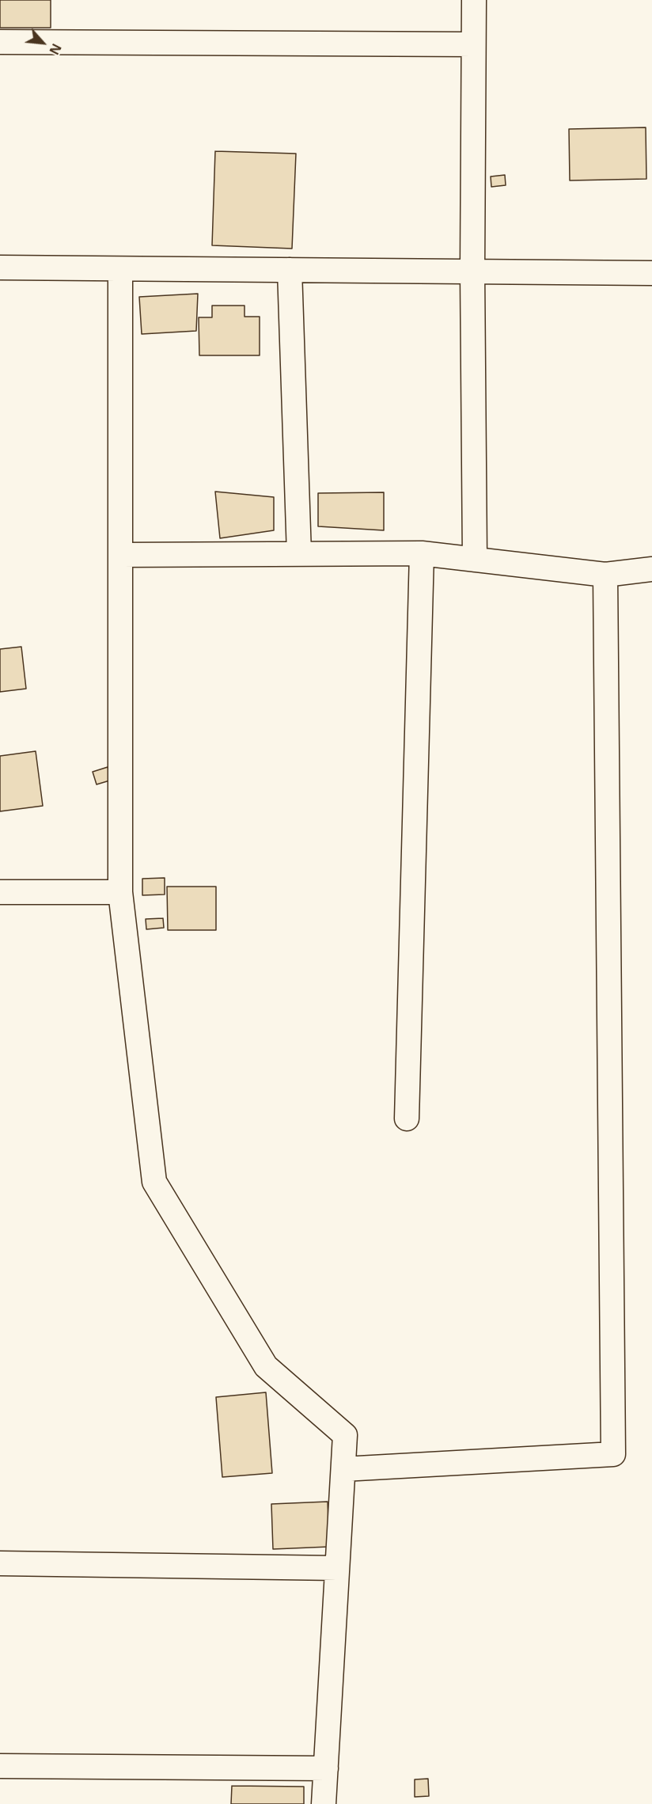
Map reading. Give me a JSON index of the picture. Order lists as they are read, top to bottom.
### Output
{
  "north": "bottom right"
}
